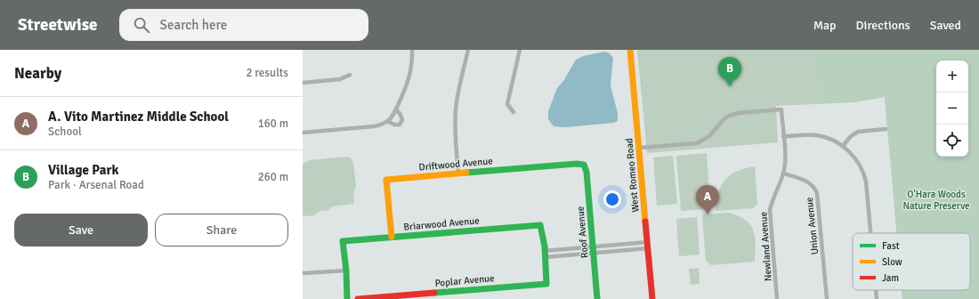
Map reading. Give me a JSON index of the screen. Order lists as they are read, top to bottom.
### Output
{
  "streets": {
    "street": [
      "Driftwood Avenue",
      "West Romeo Road",
      "Briarwood Avenue",
      "Union Avenue",
      "Roof Avenue",
      "Newland Avenue",
      "Poplar Avenue"
    ]
  },
  "crossings": [
    ["Driftwood Avenue", "Briarwood Avenue"],
    ["Driftwood Avenue", "Roof Avenue"],
    ["West Romeo Road", "Newland Avenue"],
    ["Briarwood Avenue", "Poplar Avenue"],
    ["Union Avenue", "Newland Avenue"]
  ],
  "parks": ["O'Hara Woods Nature Preserve"],
  "legend": ["Fast", "Slow", "Jam"],
  "page": {
    "header": "Streetwise",
    "search": "Search here",
    "nav": ["Map", "Directions", "Saved"],
    "heading": ["Nearby", "2 results"],
    "pins": ["B", "A"],
    "map_buttons": ["+", "−"],
    "list": [
      {
        "mark": "A",
        "name": "A. Vito Martinez Middle School",
        "note": "School",
        "value": "160 m"
      },
      {
        "mark": "B",
        "name": "Village Park",
        "note": "Park · Arsenal Road",
        "value": "260 m"
      }
    ],
    "buttons": ["Save", "Share"]
  }
}
